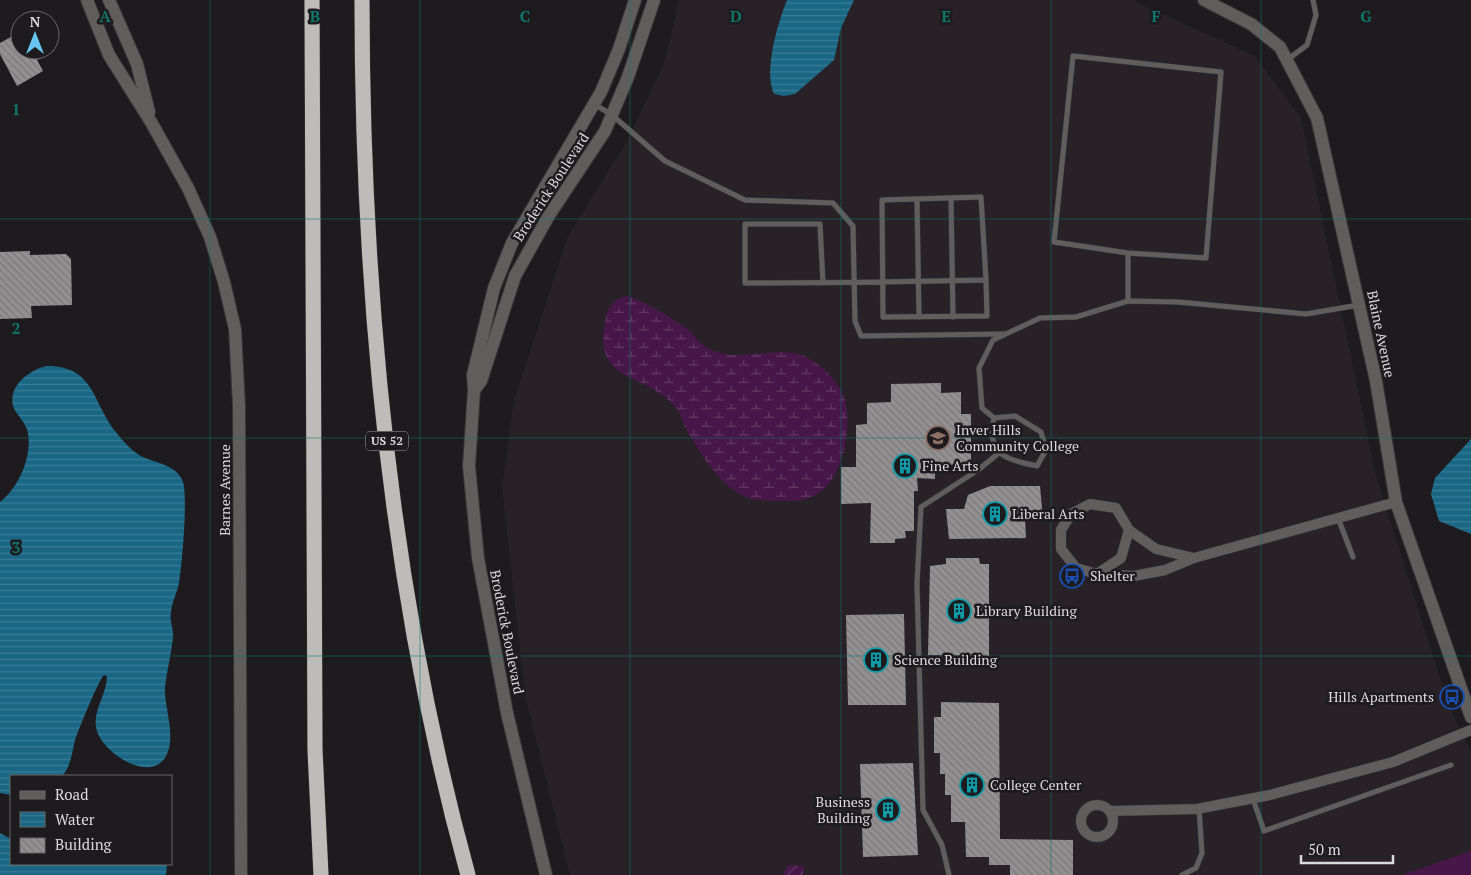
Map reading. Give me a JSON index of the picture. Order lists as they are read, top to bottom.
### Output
{
  "streets": {
    "highway": ["US 52"],
    "street": ["Broderick Boulevard", "Blaine Avenue", "Barnes Avenue"]
  },
  "places": {
    "school or university": ["Inver Hills Community College"],
    "building": [
      "Fine Arts",
      "Liberal Arts",
      "Library Building",
      "Science Building",
      "College Center",
      "Business Building"
    ],
    "bus stop": ["Shelter", "Hills Apartments"]
  },
  "legend": ["Road", "Water", "Building"],
  "scale_bar": "50 m",
  "north": "top",
  "grid": {
    "columns": [
      "A",
      "B",
      "C",
      "D",
      "E",
      "F",
      "G"
    ],
    "rows": ["1", "2", "3"]
  }
}
